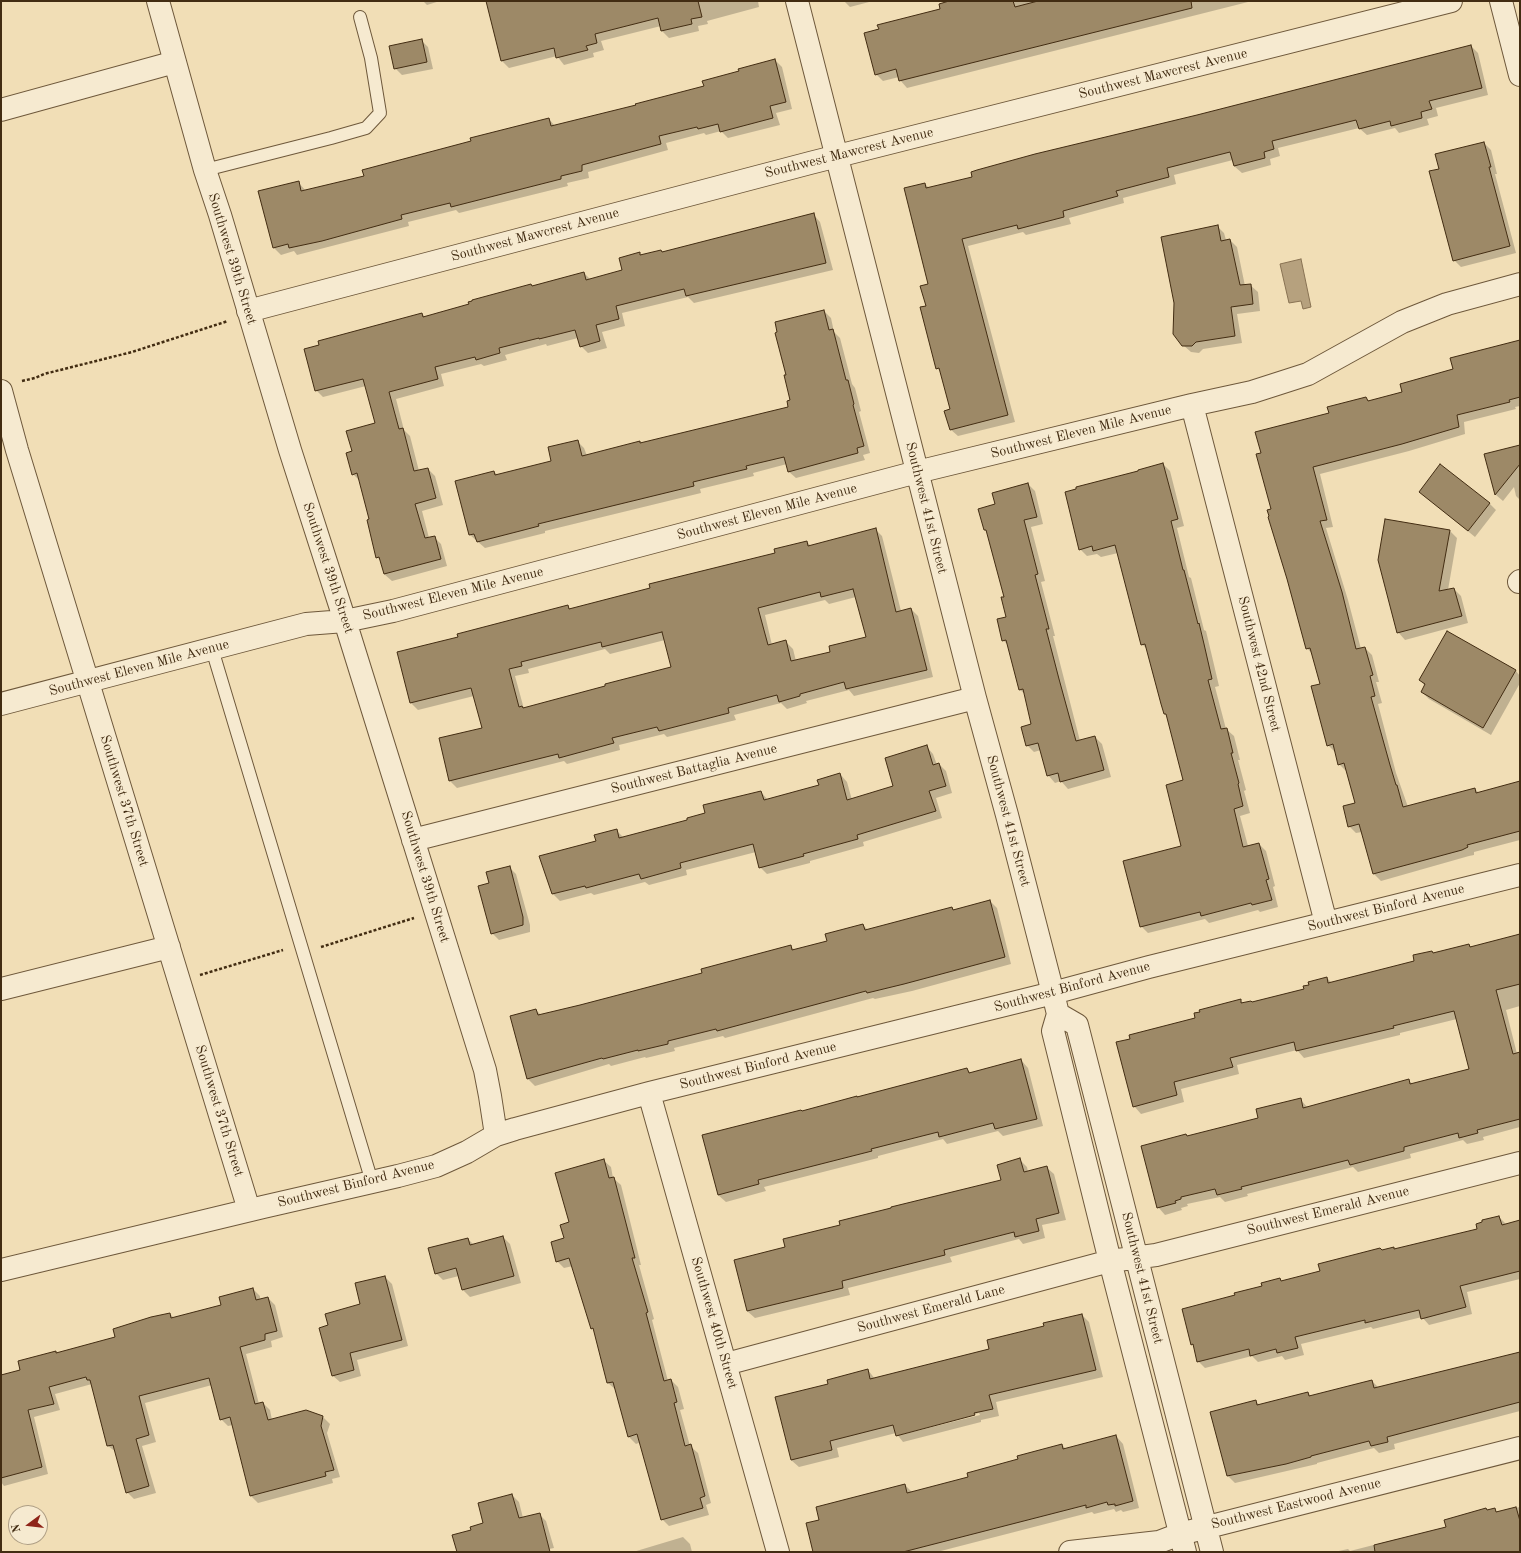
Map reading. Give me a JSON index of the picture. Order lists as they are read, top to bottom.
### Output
{
  "streets": {
    "street": [
      "Southwest Mawcrest Avenue",
      "Southwest 39th Street",
      "Southwest Eleven Mile Avenue",
      "Southwest 41st Street",
      "Southwest 42nd Street",
      "Southwest Battaglia Avenue",
      "Southwest 37th Street",
      "Southwest Binford Avenue",
      "Southwest Emerald Avenue",
      "Southwest Emerald Lane",
      "Southwest 40th Street",
      "Southwest Eastwood Avenue"
    ]
  },
  "crossings": [
    ["Southwest Mawcrest Avenue", "Southwest 39th Street"],
    ["Southwest Mawcrest Avenue", "Southwest 41st Street"],
    ["Southwest 39th Street", "Southwest Eleven Mile Avenue"],
    ["Southwest 39th Street", "Southwest Battaglia Avenue"],
    ["Southwest 39th Street", "Southwest Binford Avenue"],
    ["Southwest Eleven Mile Avenue", "Southwest 41st Street"],
    ["Southwest Eleven Mile Avenue", "Southwest 42nd Street"],
    ["Southwest Eleven Mile Avenue", "Southwest 37th Street"],
    ["Southwest 41st Street", "Southwest Battaglia Avenue"],
    ["Southwest 41st Street", "Southwest Binford Avenue"],
    ["Southwest 41st Street", "Southwest Emerald Avenue"],
    ["Southwest 41st Street", "Southwest Emerald Lane"],
    ["Southwest 41st Street", "Southwest Eastwood Avenue"],
    ["Southwest 42nd Street", "Southwest Binford Avenue"],
    ["Southwest 37th Street", "Southwest Binford Avenue"],
    ["Southwest Binford Avenue", "Southwest 40th Street"],
    ["Southwest Emerald Avenue", "Southwest Emerald Lane"],
    ["Southwest Emerald Lane", "Southwest 40th Street"]
  ],
  "north": "left"
}
